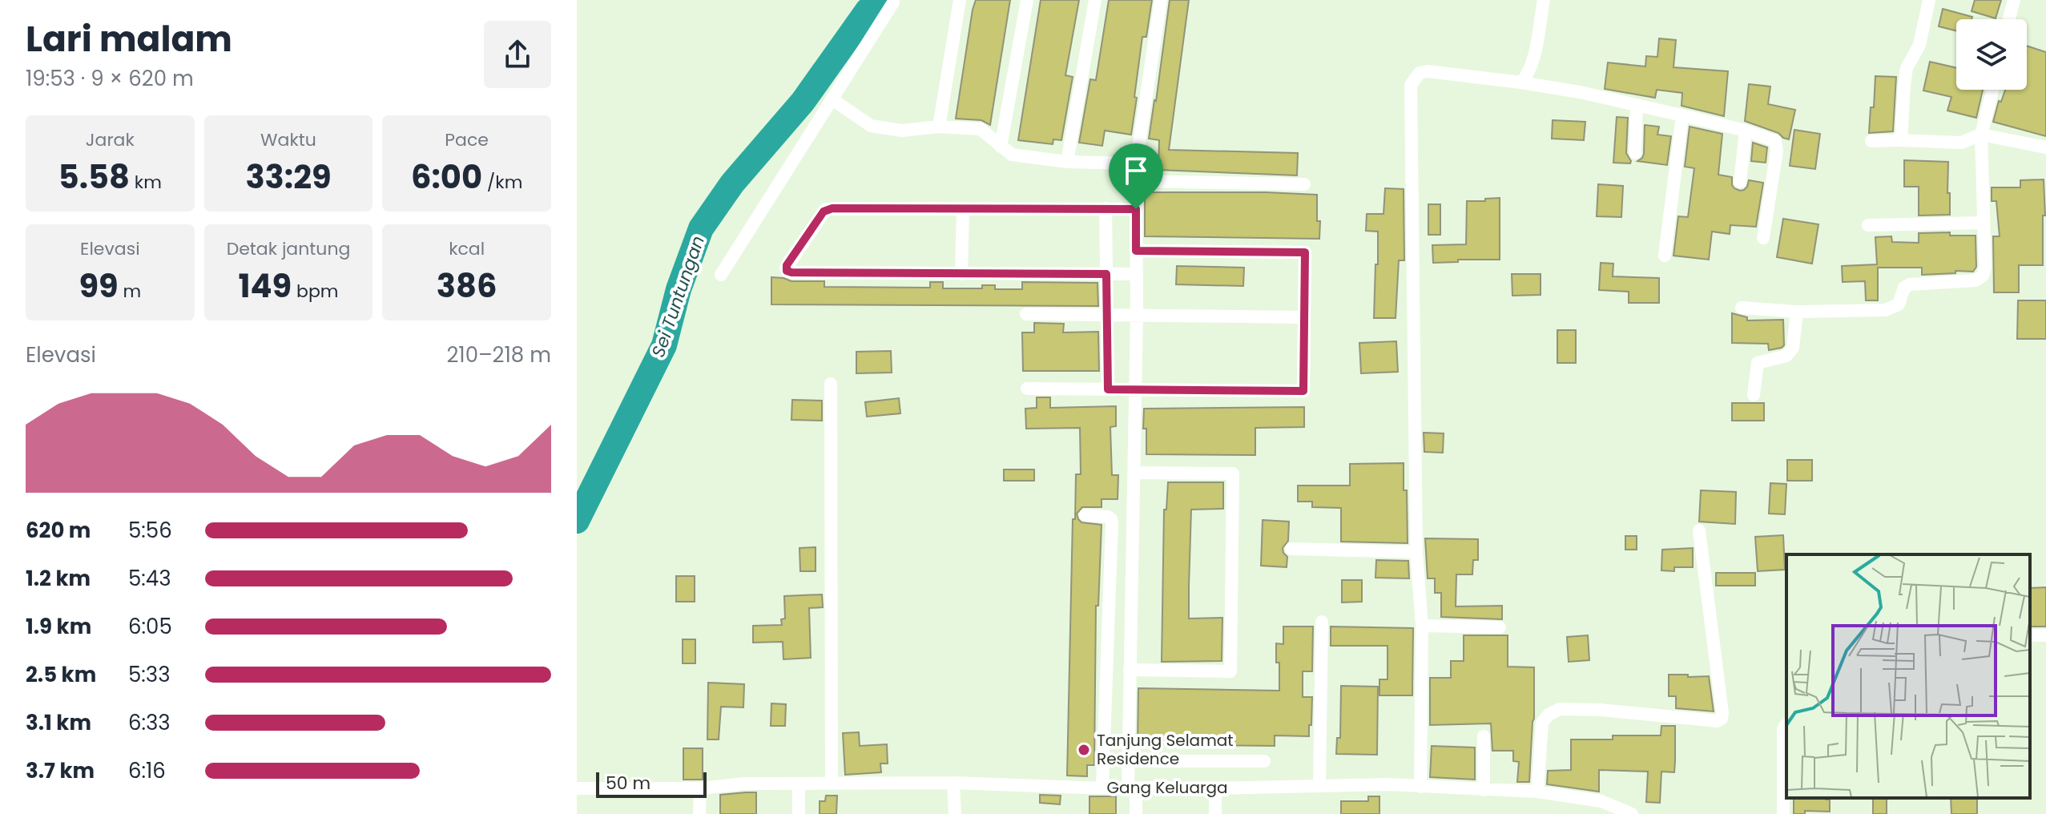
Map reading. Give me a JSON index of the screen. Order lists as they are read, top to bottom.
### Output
{
  "streets": {
    "street": ["Gang Keluarga"]
  },
  "water": ["Sei Tuntungan"],
  "places": ["Tanjung Selamat Residence"],
  "scale_bar": "50 m",
  "page": {
    "heading": ["Lari malam", "19:53 · 9 × 620 m"],
    "stats": [
      ["Jarak", "5.58 km"],
      ["Waktu", "33:29"],
      ["Pace", "6:00 /km"],
      ["Elevasi", "99 m"],
      ["Detak jantung", "149 bpm"],
      ["kcal", "386"]
    ],
    "chart": ["Elevasi", "210–218 m"],
    "list": [
      {
        "name": "620 m",
        "note": "5:56"
      },
      {
        "name": "1.2 km",
        "note": "5:43"
      },
      {
        "name": "1.9 km",
        "note": "6:05"
      },
      {
        "name": "2.5 km",
        "note": "5:33"
      },
      {
        "name": "3.1 km",
        "note": "6:33"
      },
      {
        "name": "3.7 km",
        "note": "6:16"
      }
    ],
    "scale": "50 m"
  }
}
